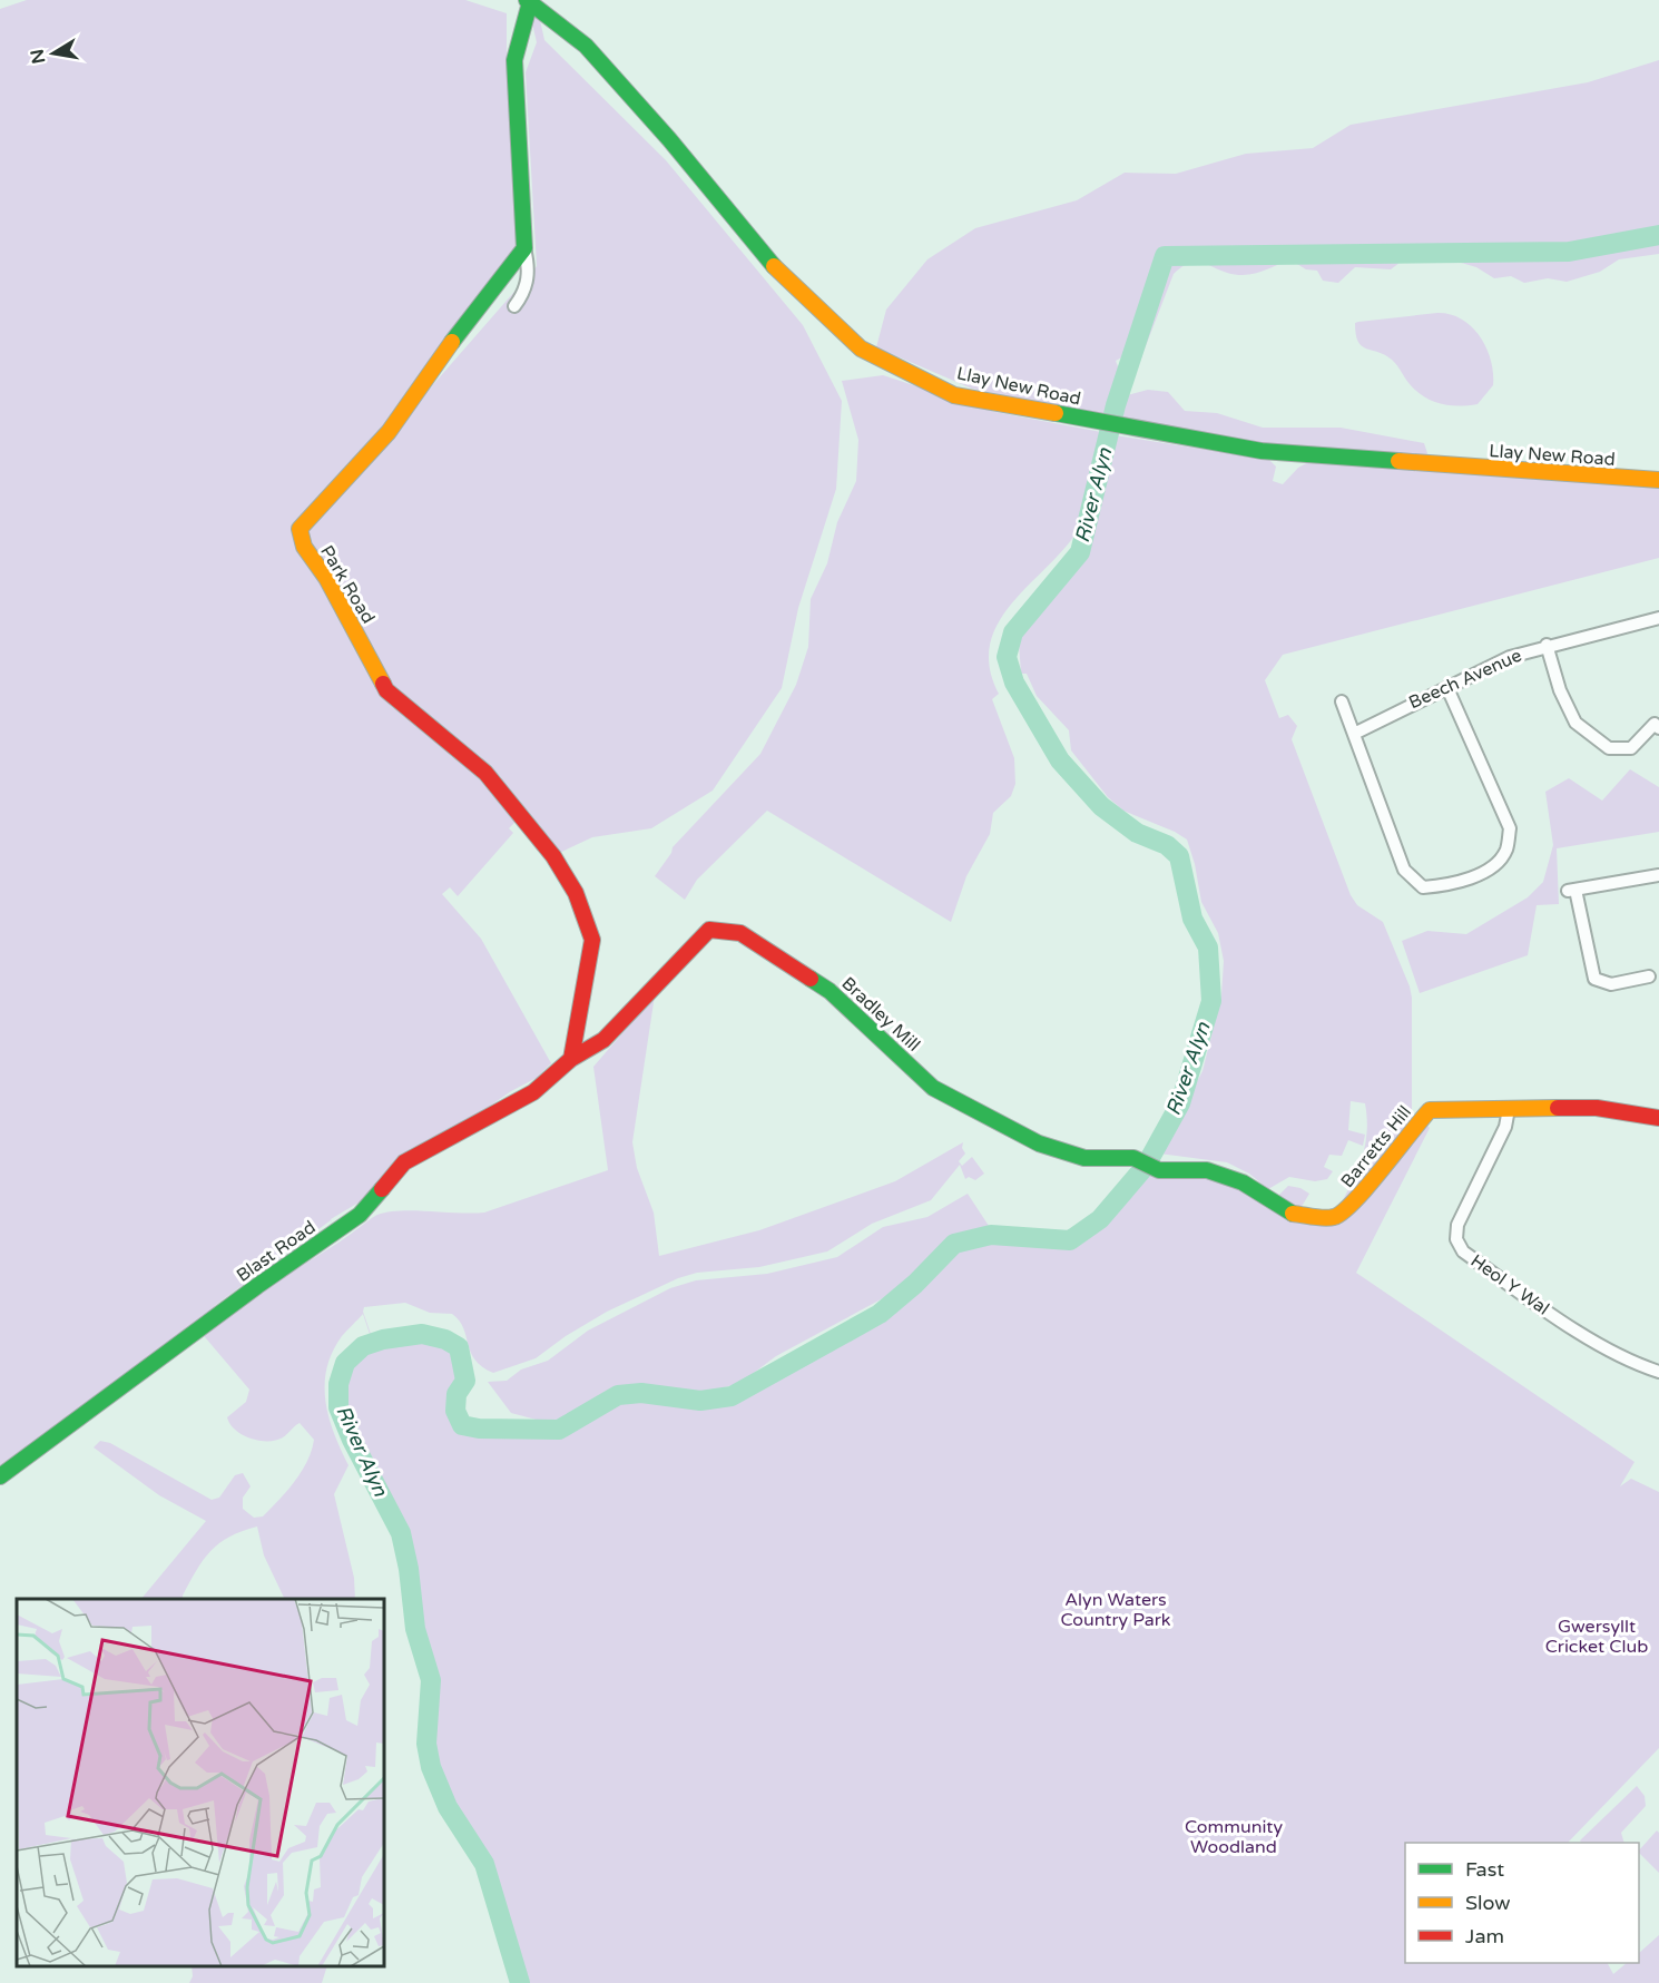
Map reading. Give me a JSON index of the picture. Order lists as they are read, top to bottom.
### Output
{
  "streets": {
    "street": [
      "Llay New Road",
      "Park Road",
      "Beech Avenue",
      "Bradley Mill",
      "Barretts Hill",
      "Blast Road",
      "Heol Y Wal"
    ]
  },
  "crossings": [
    ["Park Road", "Bradley Mill"],
    ["Park Road", "Blast Road"],
    ["Bradley Mill", "Barretts Hill"],
    ["Bradley Mill", "Blast Road"],
    ["Barretts Hill", "Heol Y Wal"]
  ],
  "water": ["River Alyn"],
  "parks": ["Alyn Waters Country Park", "Gwersyllt Cricket Club", "Community Woodland"],
  "legend": ["Fast", "Slow", "Jam"],
  "north": "left"
}
